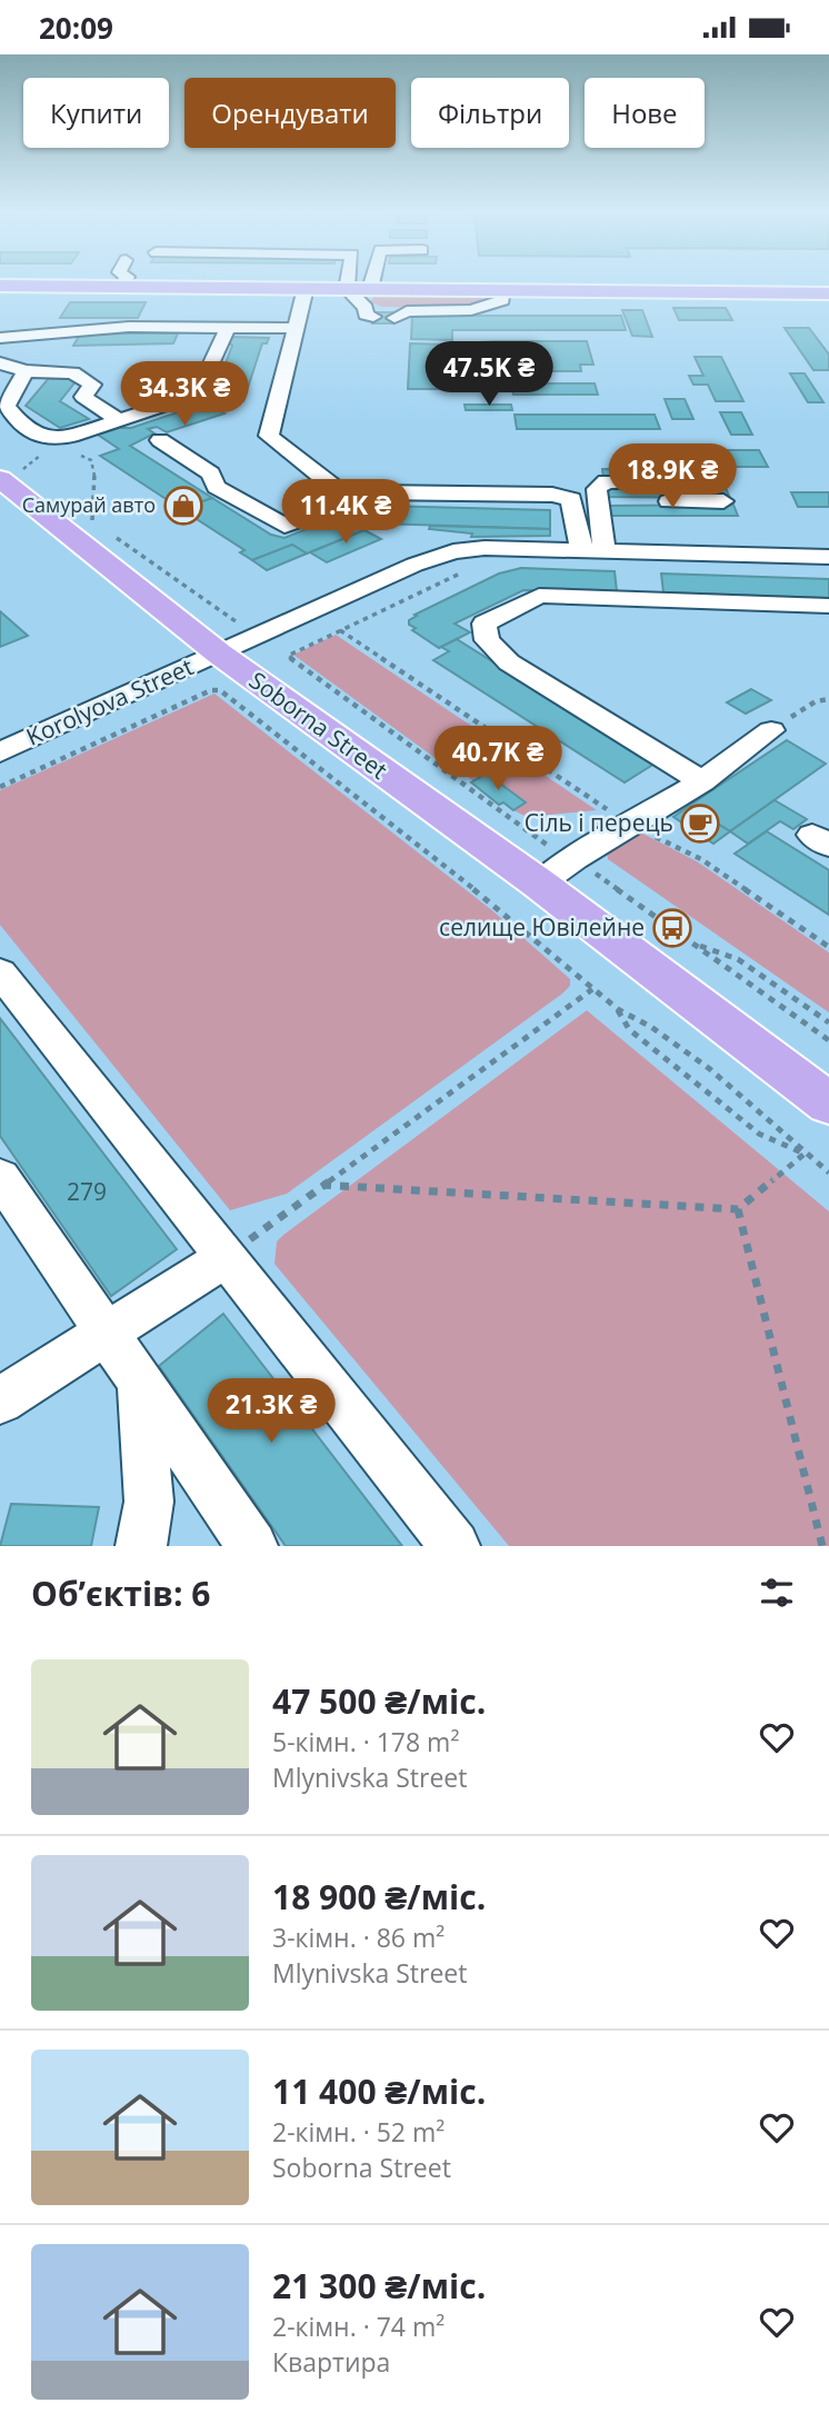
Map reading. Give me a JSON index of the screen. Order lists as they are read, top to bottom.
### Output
{
  "streets": {
    "main road": ["Soborna Street"],
    "street": ["Korolyova Street"]
  },
  "crossings": [
    ["Korolyova Street", "Soborna Street"]
  ],
  "places": {
    "shop": ["Самурай авто"],
    "cafe": ["Сіль і перець"],
    "bus stop": ["селище Ювілейне"]
  },
  "house_numbers": ["279"],
  "page": {
    "status": "20:09",
    "chip": [
      "Купити",
      "Орендувати",
      "Фільтри",
      "Нове"
    ],
    "price": [
      "47.5K ₴",
      "34.3K ₴",
      "18.9K ₴",
      "11.4K ₴",
      "40.7K ₴",
      "21.3K ₴"
    ],
    "heading": "Об’єктів: 6",
    "list": [
      {
        "name": "47 500 ₴/міс.",
        "note": "5-кімн. · 178 m² · Mlynivska Street"
      },
      {
        "name": "18 900 ₴/міс.",
        "note": "3-кімн. · 86 m² · Mlynivska Street"
      },
      {
        "name": "11 400 ₴/міс.",
        "note": "2-кімн. · 52 m² · Soborna Street"
      },
      {
        "name": "21 300 ₴/міс.",
        "note": "2-кімн. · 74 m² · Квартира"
      }
    ]
  }
}
